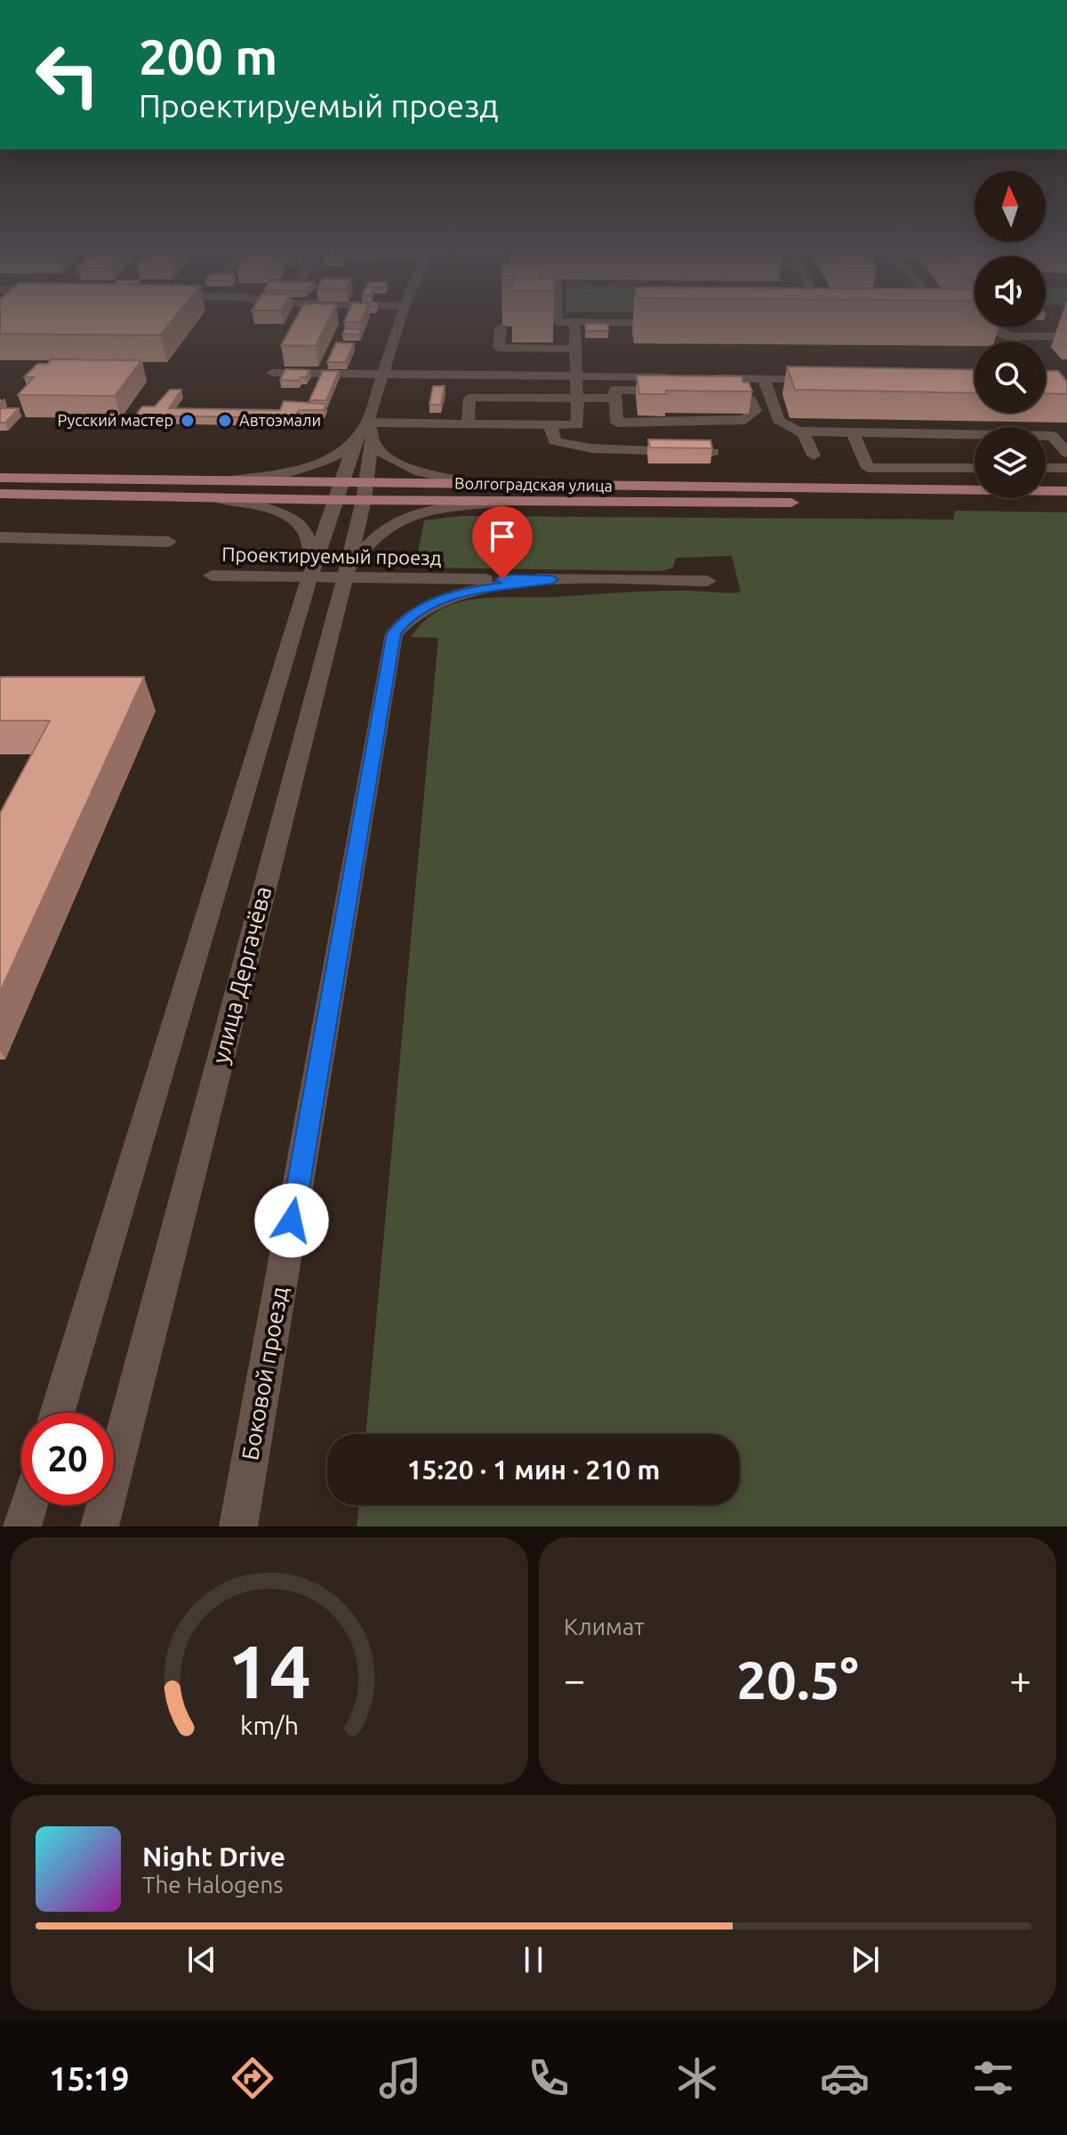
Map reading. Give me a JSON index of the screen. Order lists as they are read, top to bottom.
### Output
{
  "streets": {
    "main road": ["Волгоградская улица"],
    "street": ["Проектируемый проезд", "улица Дергачёва", "Боковой проезд"]
  },
  "crossings": [
    ["Волгоградская улица", "улица Дергачёва"],
    ["Проектируемый проезд", "улица Дергачёва"],
    ["Проектируемый проезд", "Боковой проезд"]
  ],
  "places": ["Русский мастер", "Автоэмали"],
  "north": "top",
  "page": {
    "turn": ["200 m", "Проектируемый проезд"],
    "limit": "20",
    "trip": "15:20 · 1 мин · 210 m",
    "tile": "Климат",
    "heat": ["−", "20.5°", "+"],
    "song": ["Night Drive", "The Halogens"],
    "tabs": "15:19",
    "gauge": ["14", "km/h"]
  }
}
